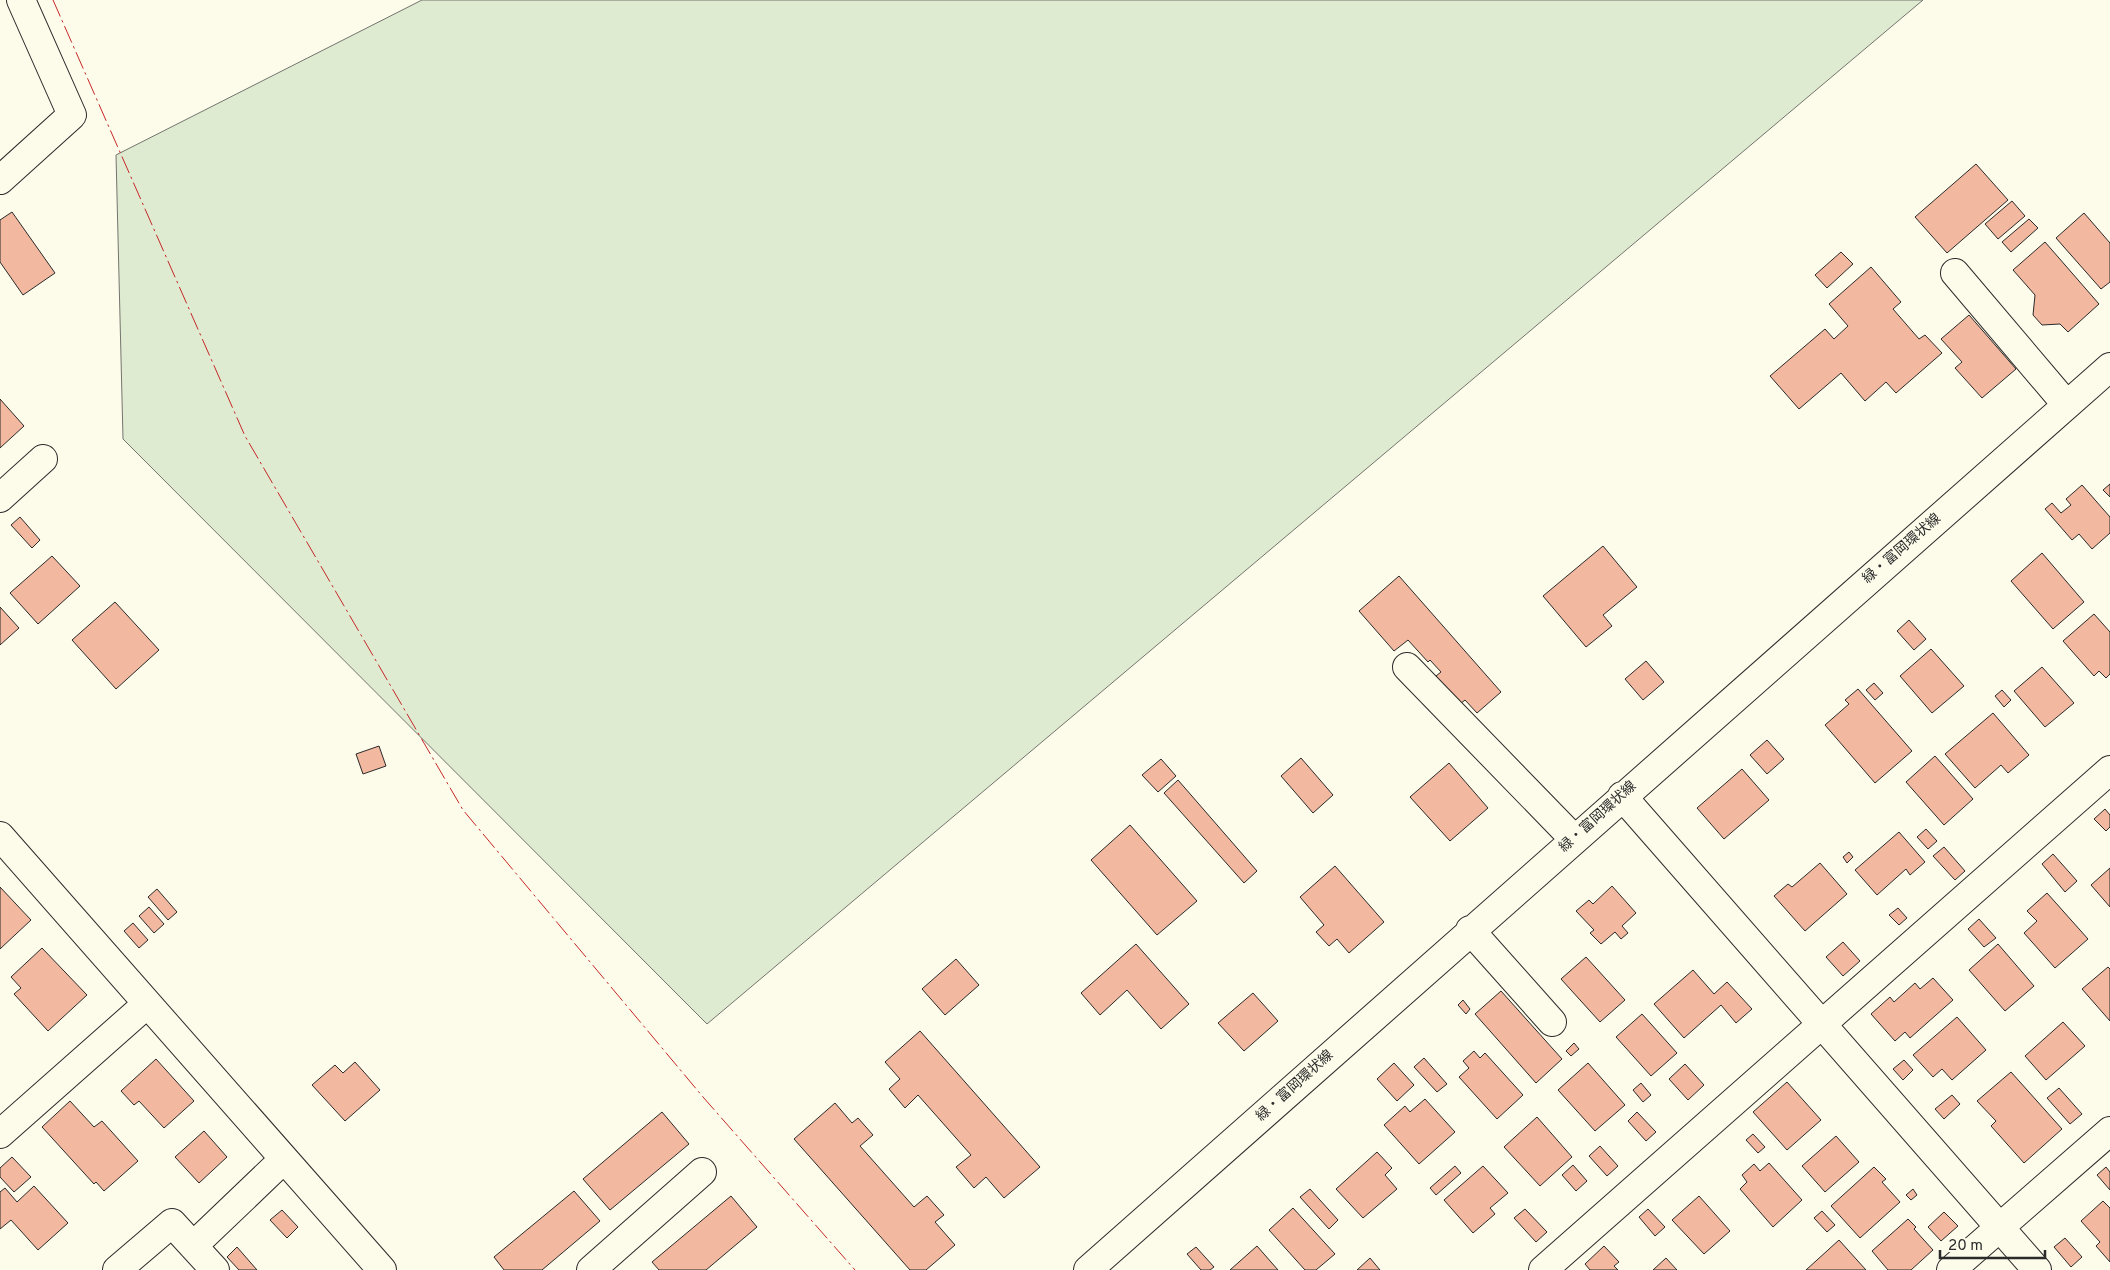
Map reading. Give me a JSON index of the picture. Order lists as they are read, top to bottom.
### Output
{
  "streets": {
    "street": ["緑・富岡環状線"]
  },
  "scale_bar": "20 m"
}
